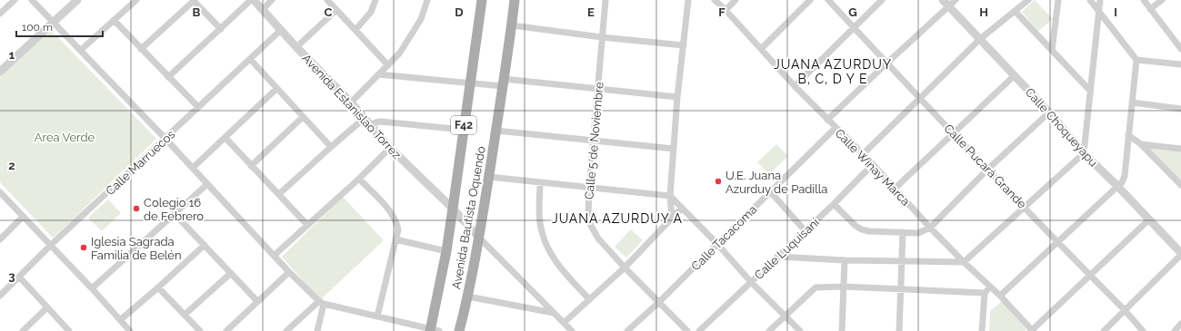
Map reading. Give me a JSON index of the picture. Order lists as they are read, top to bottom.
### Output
{
  "streets": {
    "main road": ["F42", "Avenida Bautista Oquendo"],
    "street": [
      "Avenida Estanislao Torrez",
      "Calle Choqueyapu",
      "Calle 5 de Noviembre",
      "Calle Marruecos",
      "Calle Pucará Grande",
      "Calle Winay Marca",
      "Calle Tacacoma",
      "Calle Luquisani"
    ]
  },
  "crossings": [
    ["Avenida Estanislao Torrez", "Calle Marruecos"],
    ["Avenida Estanislao Torrez", "Avenida Bautista Oquendo"],
    ["Calle 5 de Noviembre", "Calle Tacacoma"],
    ["Calle Winay Marca", "Calle Tacacoma"],
    ["Calle Winay Marca", "Calle Luquisani"]
  ],
  "districts": ["JUANA AZURDUY B, C, D Y E", "JUANA AZURDUY A"],
  "parks": ["Area Verde"],
  "places": ["U.E. Juana Azurduy de Padilla", "Colegio 16 de Febrero", "Iglesia Sagrada Familia de Belén"],
  "scale_bar": "100 m",
  "grid": {
    "columns": [
      "B",
      "C",
      "D",
      "E",
      "F",
      "G",
      "H",
      "I"
    ],
    "rows": ["1", "2", "3"]
  }
}
